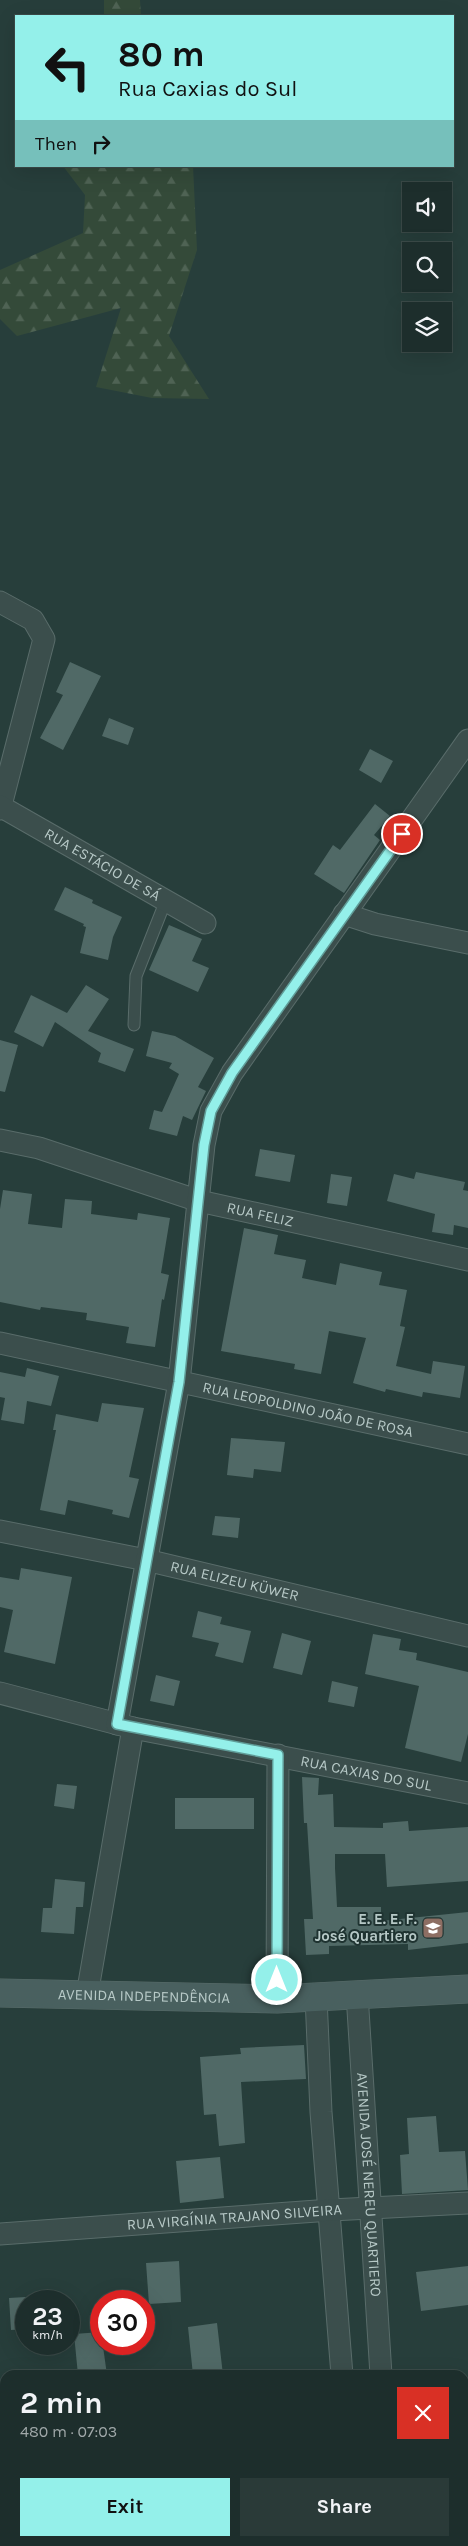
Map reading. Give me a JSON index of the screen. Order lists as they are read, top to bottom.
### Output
{
  "streets": {
    "street": [
      "RUA ESTÁCIO DE SÁ",
      "RUA FELIZ",
      "RUA LEOPOLDINO JOÃO DE ROSA",
      "RUA ELIZEU KÜWER",
      "RUA CAXIAS DO SUL",
      "AVENIDA INDEPENDÊNCIA",
      "AVENIDA JOSÉ NEREU QUARTIERO",
      "RUA VIRGÍNIA TRAJANO SILVEIRA"
    ]
  },
  "crossings": [
    ["AVENIDA INDEPENDÊNCIA", "AVENIDA JOSÉ NEREU QUARTIERO"],
    ["AVENIDA JOSÉ NEREU QUARTIERO", "RUA VIRGÍNIA TRAJANO SILVEIRA"]
  ],
  "places": {
    "school or university": ["E. E. E. F. José Quartiero"]
  },
  "page": {
    "turn": ["80 m", "Rua Caxias do Sul"],
    "then": "Then",
    "speed": "23 km/h",
    "limit": "30",
    "heading": ["2 min", "480 m · 07:03"],
    "buttons": ["Exit", "Share"]
  }
}
